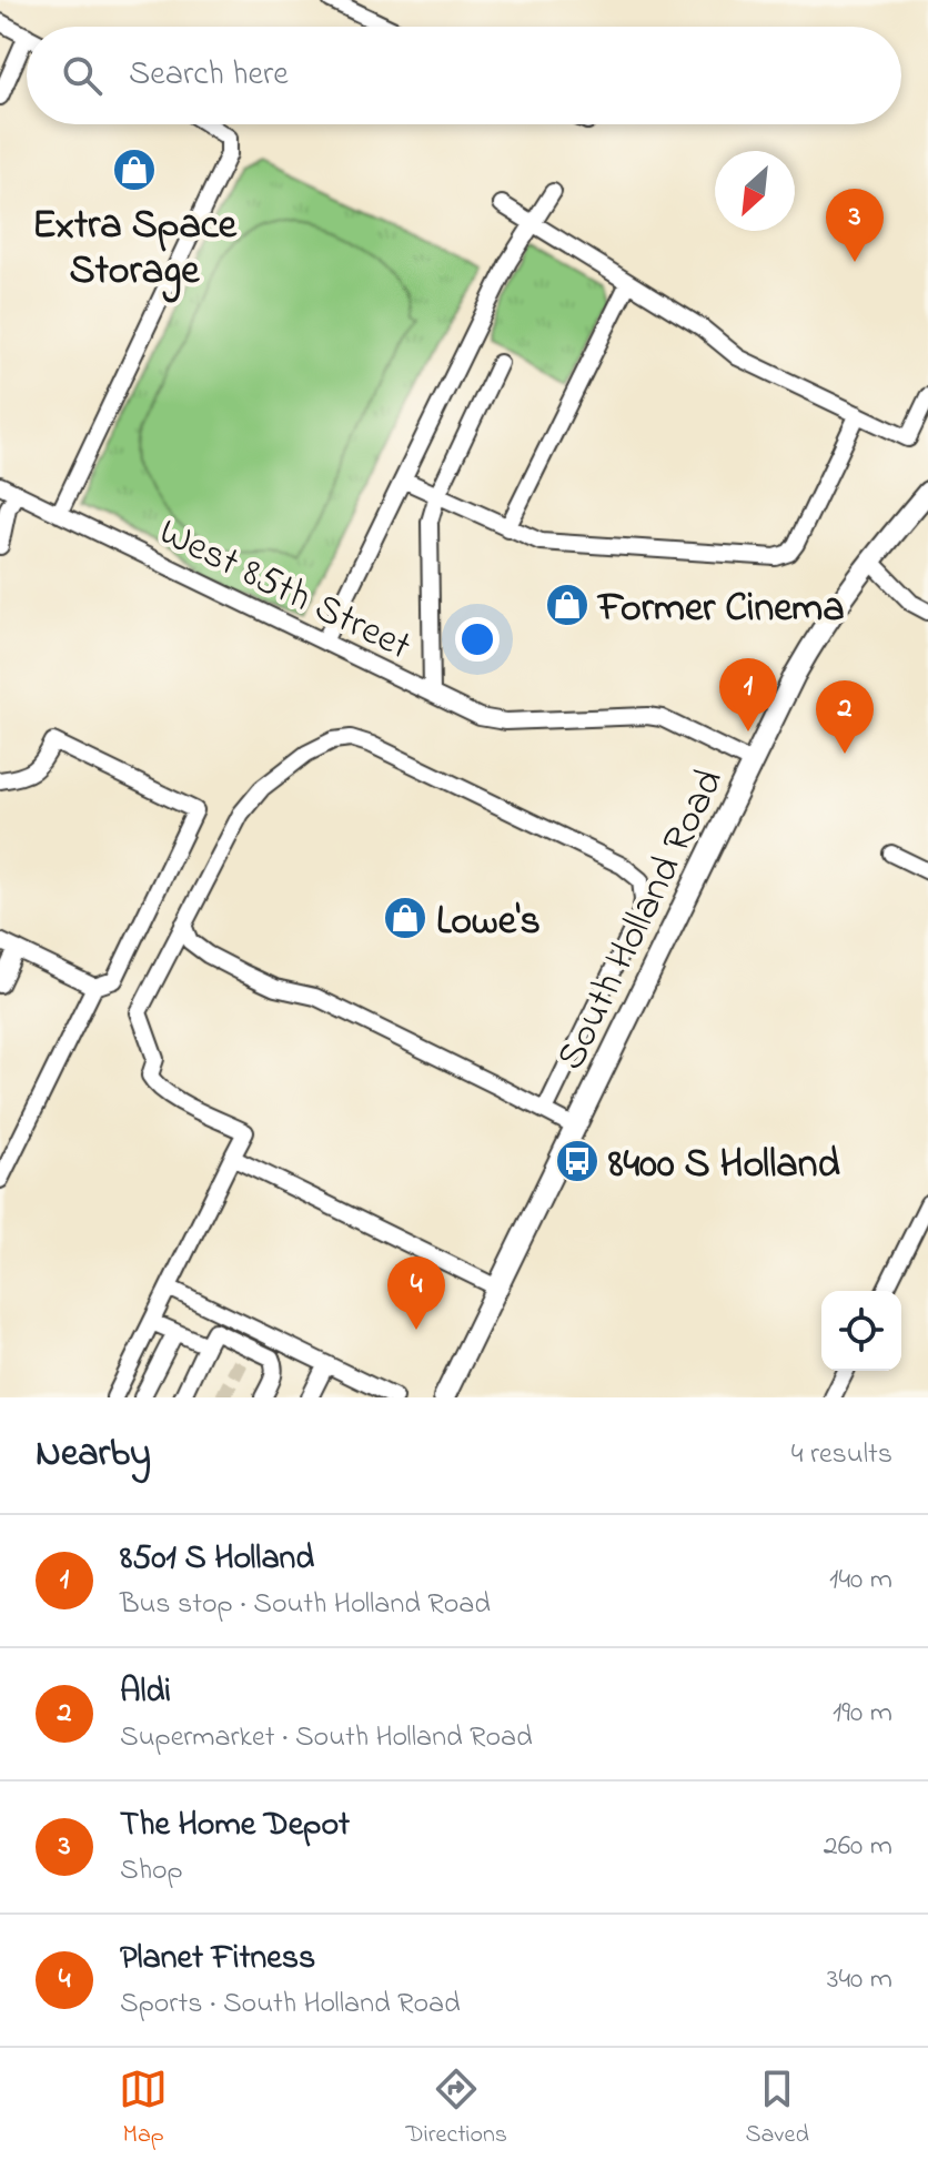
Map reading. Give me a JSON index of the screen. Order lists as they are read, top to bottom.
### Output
{
  "streets": {
    "main road": ["South Holland Road"],
    "street": ["West 85th Street"]
  },
  "crossings": [
    ["West 85th Street", "South Holland Road"]
  ],
  "places": {
    "shop": ["Extra Space Storage", "Former Cinema", "Lowe's"],
    "bus stop": ["8400 S Holland"]
  },
  "north": "bottom left",
  "page": {
    "search": "Search here",
    "pins": [
      "3",
      "1",
      "2",
      "4"
    ],
    "heading": ["Nearby", "4 results"],
    "list": [
      {
        "mark": "1",
        "name": "8501 S Holland",
        "note": "Bus stop · South Holland Road",
        "value": "140 m"
      },
      {
        "mark": "2",
        "name": "Aldi",
        "note": "Supermarket · South Holland Road",
        "value": "190 m"
      },
      {
        "mark": "3",
        "name": "The Home Depot",
        "note": "Shop",
        "value": "260 m"
      },
      {
        "mark": "4",
        "name": "Planet Fitness",
        "note": "Sports · South Holland Road",
        "value": "340 m"
      }
    ],
    "nav": ["Map", "Directions", "Saved"]
  }
}
